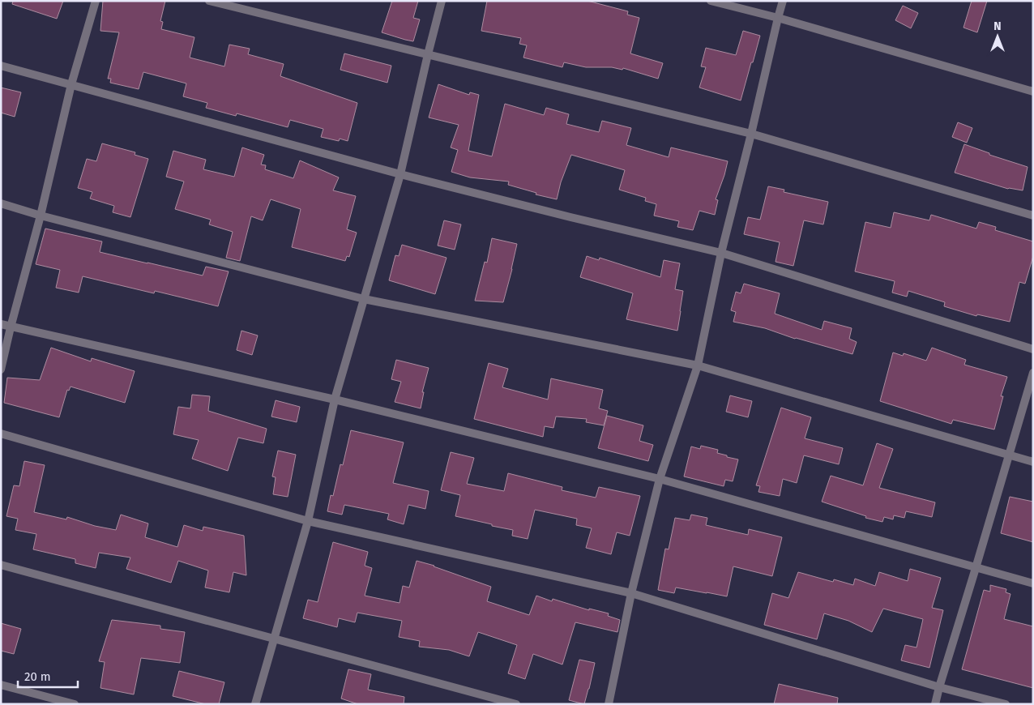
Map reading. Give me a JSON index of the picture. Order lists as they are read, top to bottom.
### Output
{
  "scale_bar": "20 m",
  "north": "top"
}
